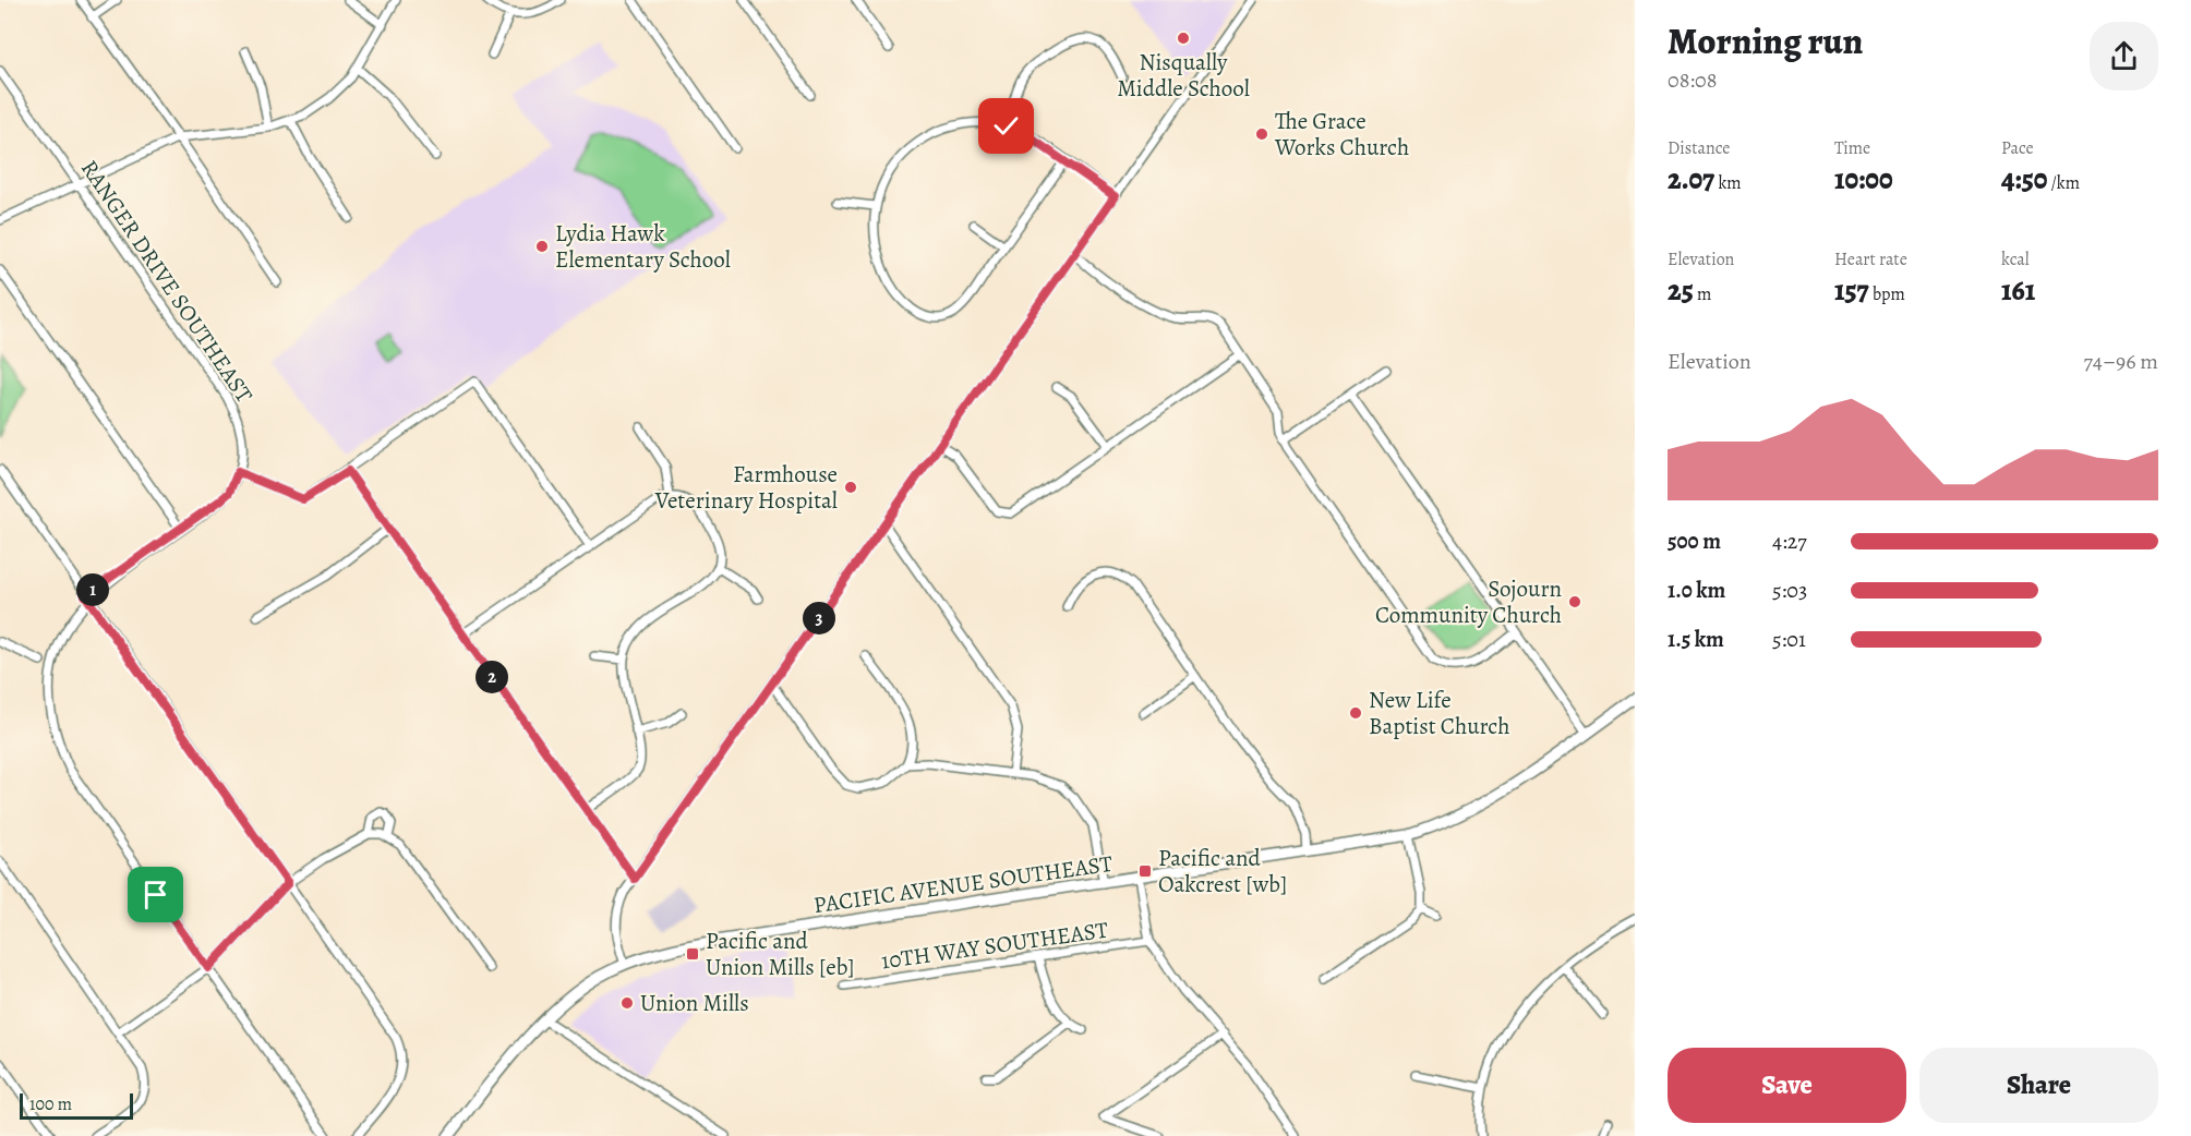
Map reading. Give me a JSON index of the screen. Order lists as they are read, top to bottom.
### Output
{
  "streets": {
    "main road": ["PACIFIC AVENUE SOUTHEAST"],
    "street": ["RANGER DRIVE SOUTHEAST", "10TH WAY SOUTHEAST"]
  },
  "places": {
    "other": [
      "Nisqually Middle School",
      "The Grace Works Church",
      "Lydia Hawk Elementary School",
      "Farmhouse Veterinary Hospital",
      "Sojourn Community Church",
      "New Life Baptist Church",
      "Union Mills"
    ],
    "transit": ["Pacific and Oakcrest [wb]", "Pacific and Union Mills [eb]"]
  },
  "scale_bar": "100 m",
  "page": {
    "heading": ["Morning run", "08:08"],
    "stats": [
      ["Distance", "2.07 km"],
      ["Time", "10:00"],
      ["Pace", "4:50 /km"],
      ["Elevation", "25 m"],
      ["Heart rate", "157 bpm"],
      ["kcal", "161"]
    ],
    "chart": ["Elevation", "74–96 m"],
    "list": [
      {
        "name": "500 m",
        "note": "4:27"
      },
      {
        "name": "1.0 km",
        "note": "5:03"
      },
      {
        "name": "1.5 km",
        "note": "5:01"
      }
    ],
    "pins": ["1", "3", "2"],
    "buttons": ["Save", "Share"],
    "scale": "100 m"
  }
}
